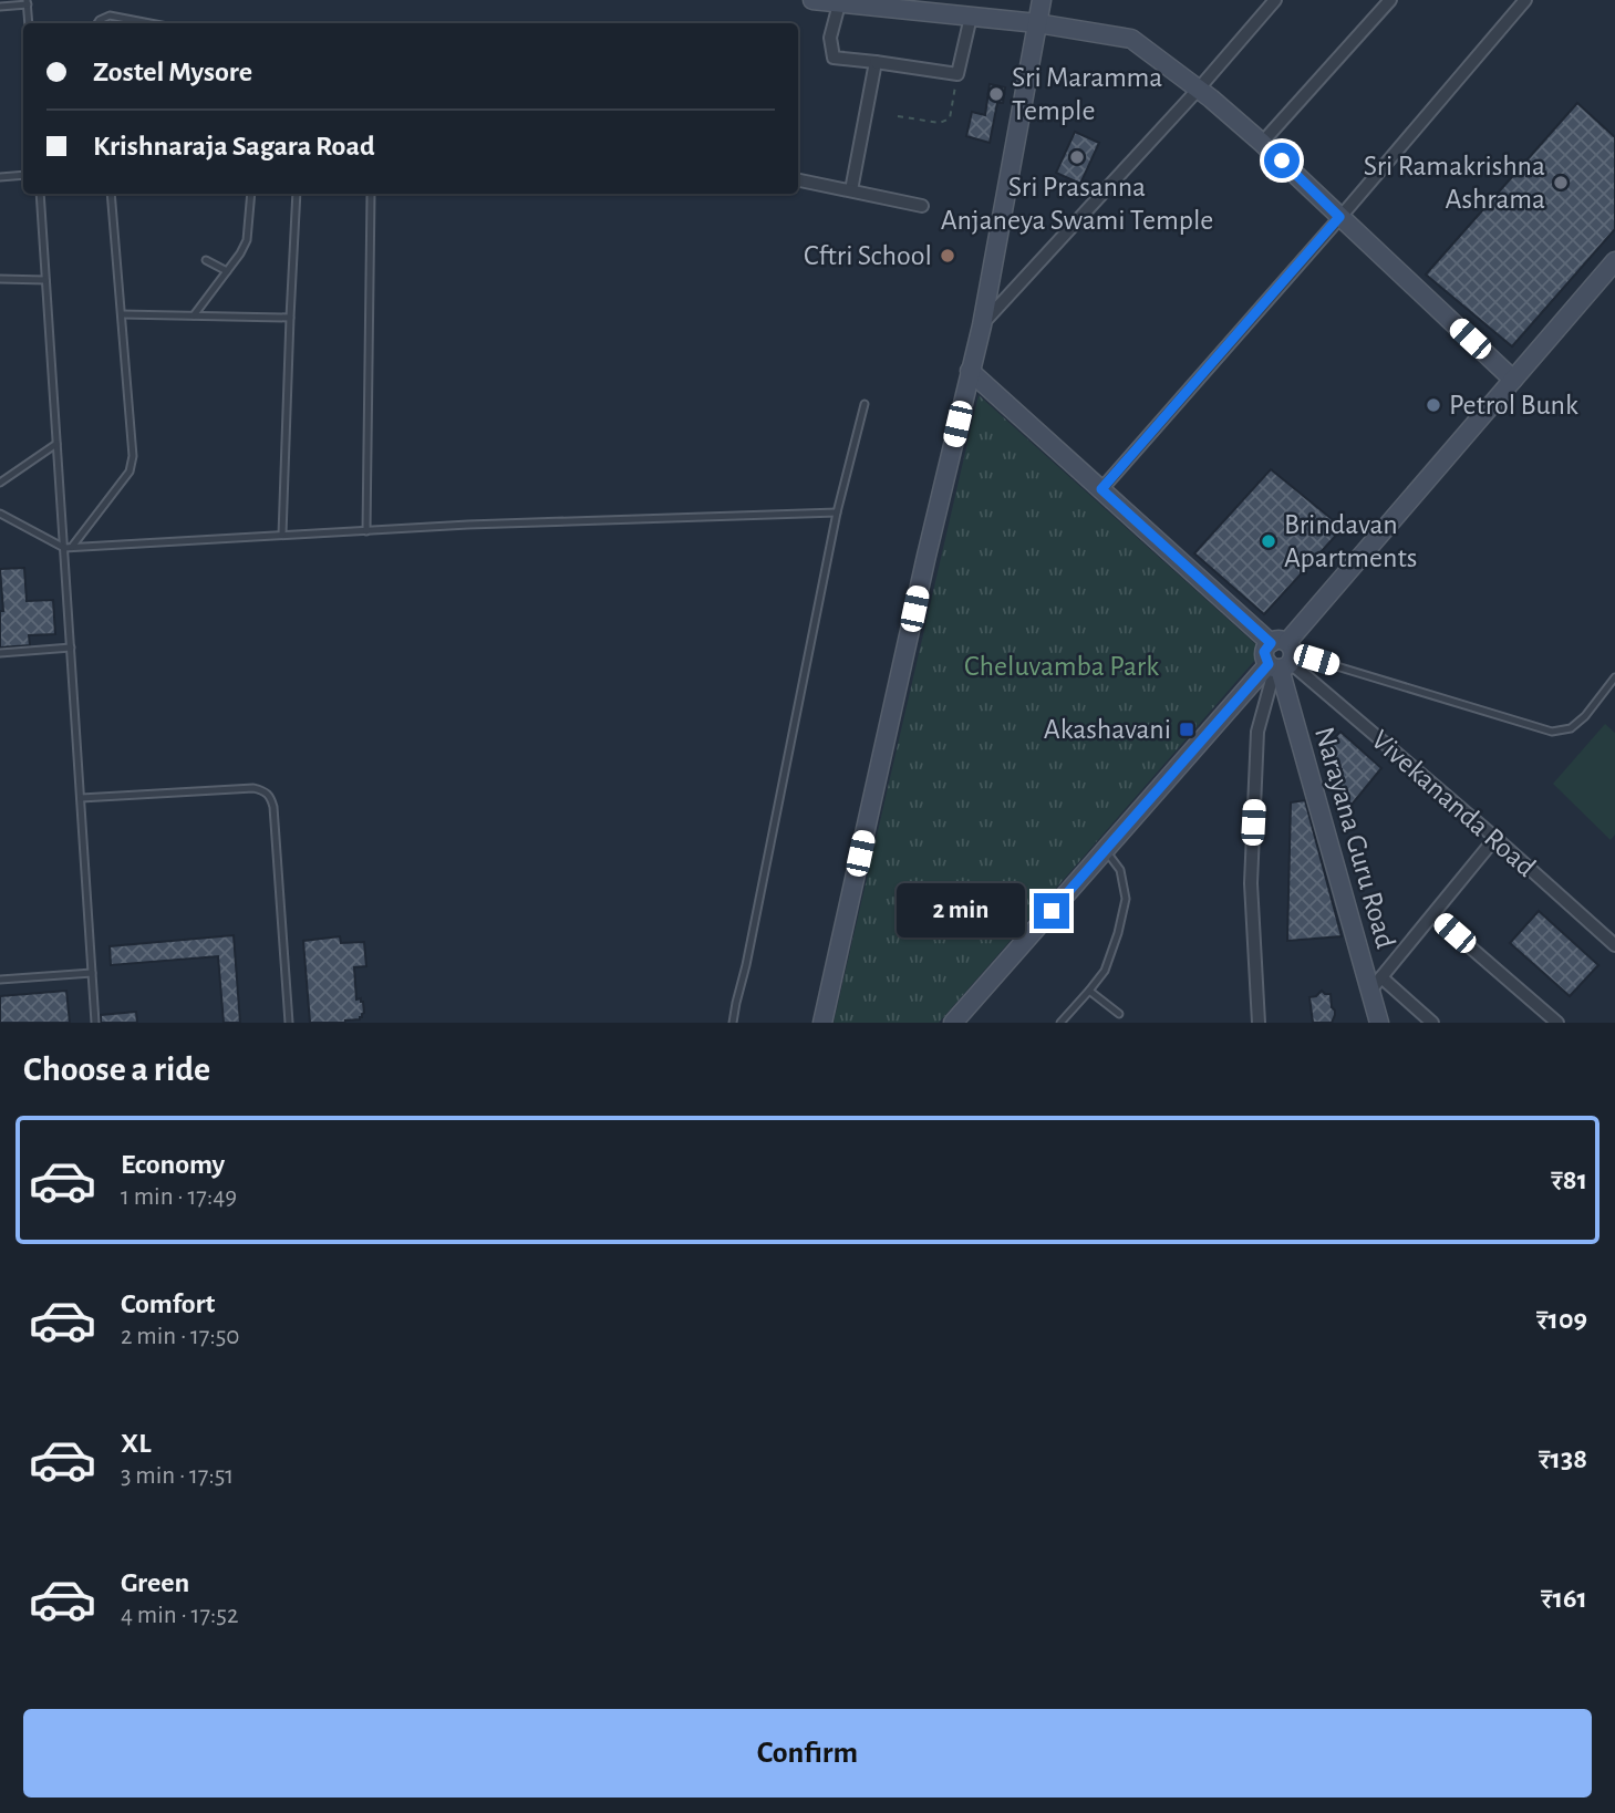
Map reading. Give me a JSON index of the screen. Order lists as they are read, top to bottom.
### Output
{
  "streets": {
    "street": ["Vivekananda Road", "Narayana Guru Road"]
  },
  "crossings": [
    ["Vivekananda Road", "Narayana Guru Road"]
  ],
  "parks": ["Cheluvamba Park"],
  "places": {
    "other": [
      "Sri Maramma Temple",
      "Sri Prasanna Anjaneya Swami Temple",
      "Sri Ramakrishna Ashrama",
      "Cftri School",
      "Petrol Bunk",
      "Brindavan Apartments"
    ],
    "transit": ["Akashavani"]
  },
  "page": {
    "banner": ["Zostel Mysore", "Krishnaraja Sagara Road"],
    "bubble": "2 min",
    "heading": "Choose a ride",
    "list": [
      {
        "name": "Economy",
        "note": "1 min · 17:49",
        "value": "₹81"
      },
      {
        "name": "Comfort",
        "note": "2 min · 17:50",
        "value": "₹109"
      },
      {
        "name": "XL",
        "note": "3 min · 17:51",
        "value": "₹138"
      },
      {
        "name": "Green",
        "note": "4 min · 17:52",
        "value": "₹161"
      }
    ],
    "buttons": "Confirm"
  }
}
